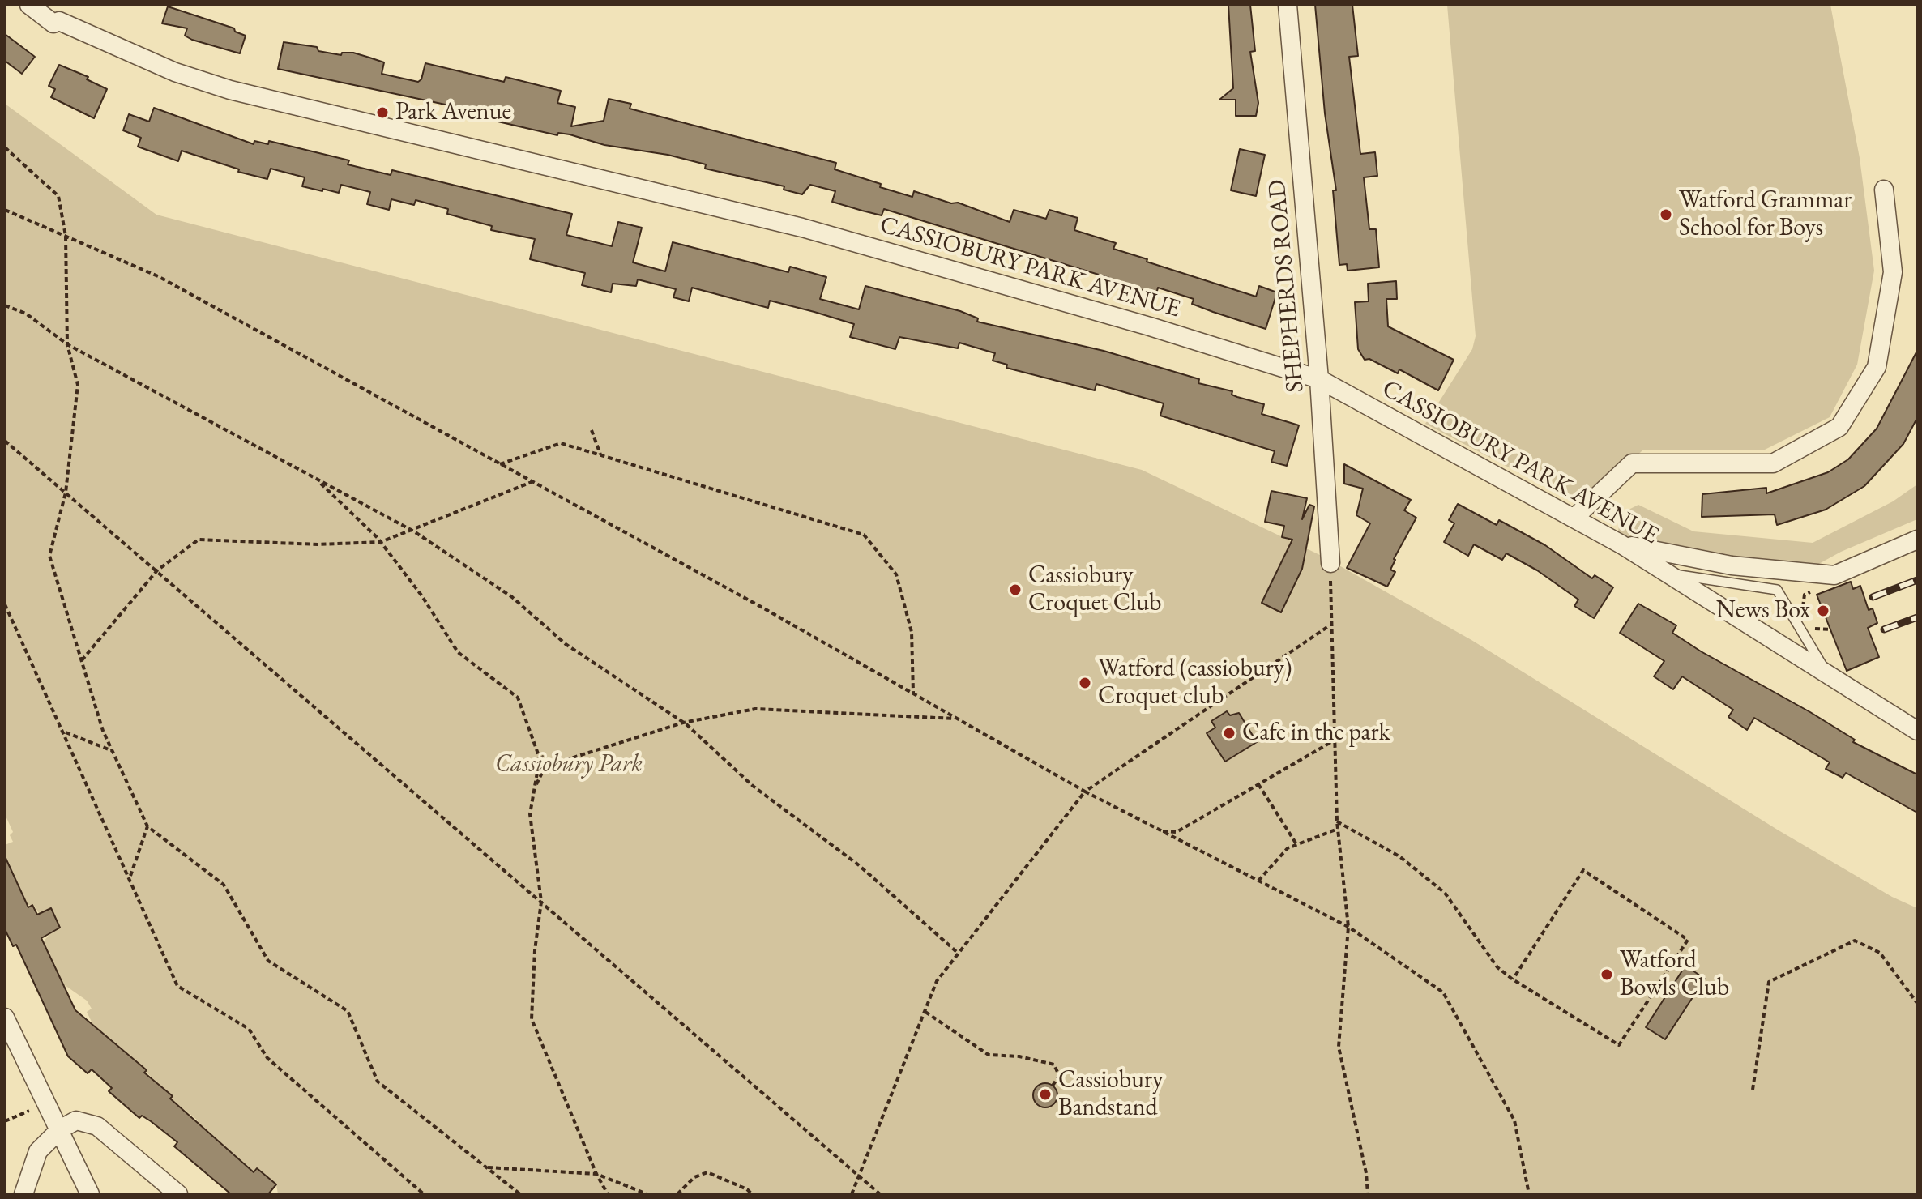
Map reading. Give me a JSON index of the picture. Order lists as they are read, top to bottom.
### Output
{
  "streets": {
    "street": ["CASSIOBURY PARK AVENUE", "SHEPHERDS ROAD"]
  },
  "crossings": [
    ["CASSIOBURY PARK AVENUE", "SHEPHERDS ROAD"]
  ],
  "parks": ["Cassiobury Park"],
  "places": [
    "Park Avenue",
    "Watford Grammar School for Boys",
    "Cassiobury Croquet Club",
    "News Box",
    "Watford (cassiobury) Croquet club",
    "Cafe in the park",
    "Watford Bowls Club",
    "Cassiobury Bandstand"
  ]
}
